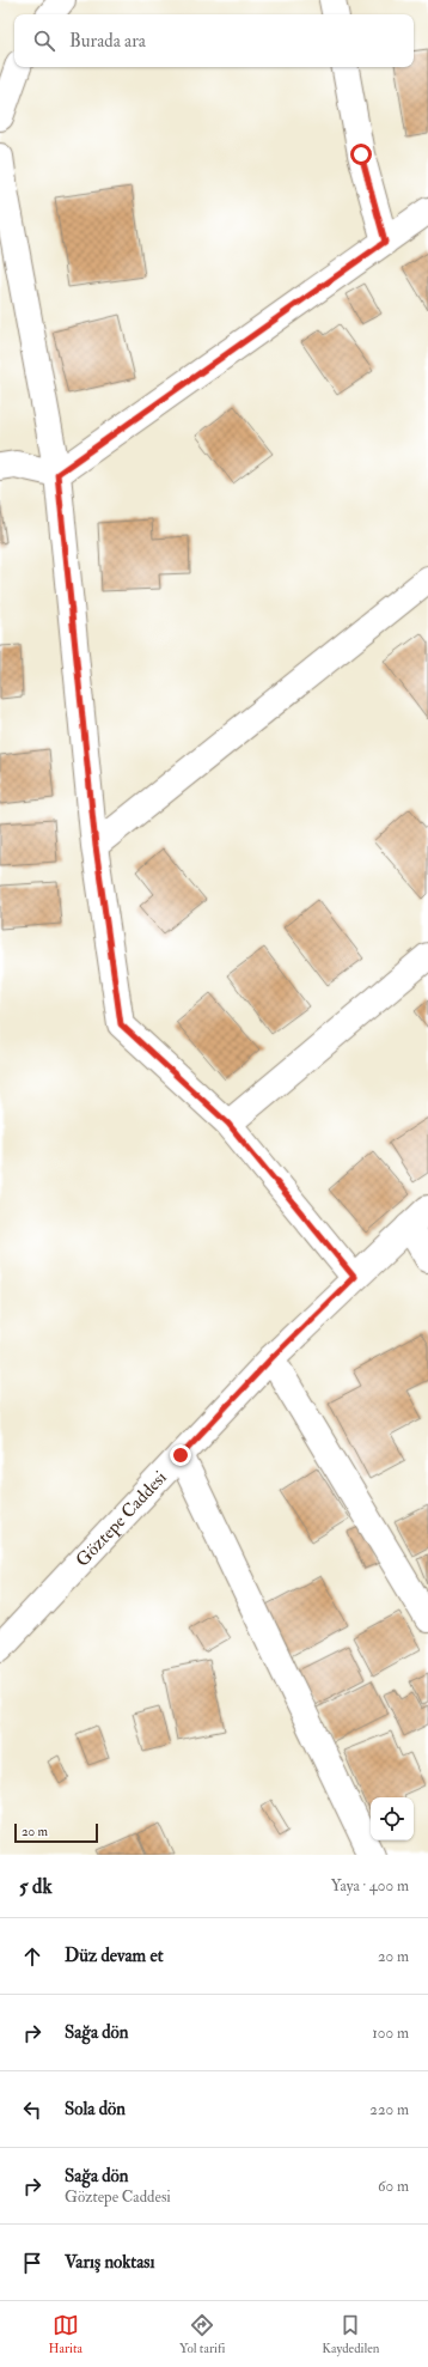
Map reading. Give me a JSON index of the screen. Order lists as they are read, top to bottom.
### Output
{
  "streets": {
    "street": ["Göztepe Caddesi"]
  },
  "scale_bar": "20 m",
  "page": {
    "search": "Burada ara",
    "scale": "20 m",
    "heading": ["5 dk", "Yaya · 400 m"],
    "list": [
      ["Düz devam et", "20 m"],
      ["Sağa dön", "100 m"],
      ["Sola dön", "220 m"],
      ["Sağa dön", "Göztepe Caddesi", "60 m"],
      "Varış noktası"
    ],
    "nav": ["Harita", "Yol tarifi", "Kaydedilen"]
  }
}
